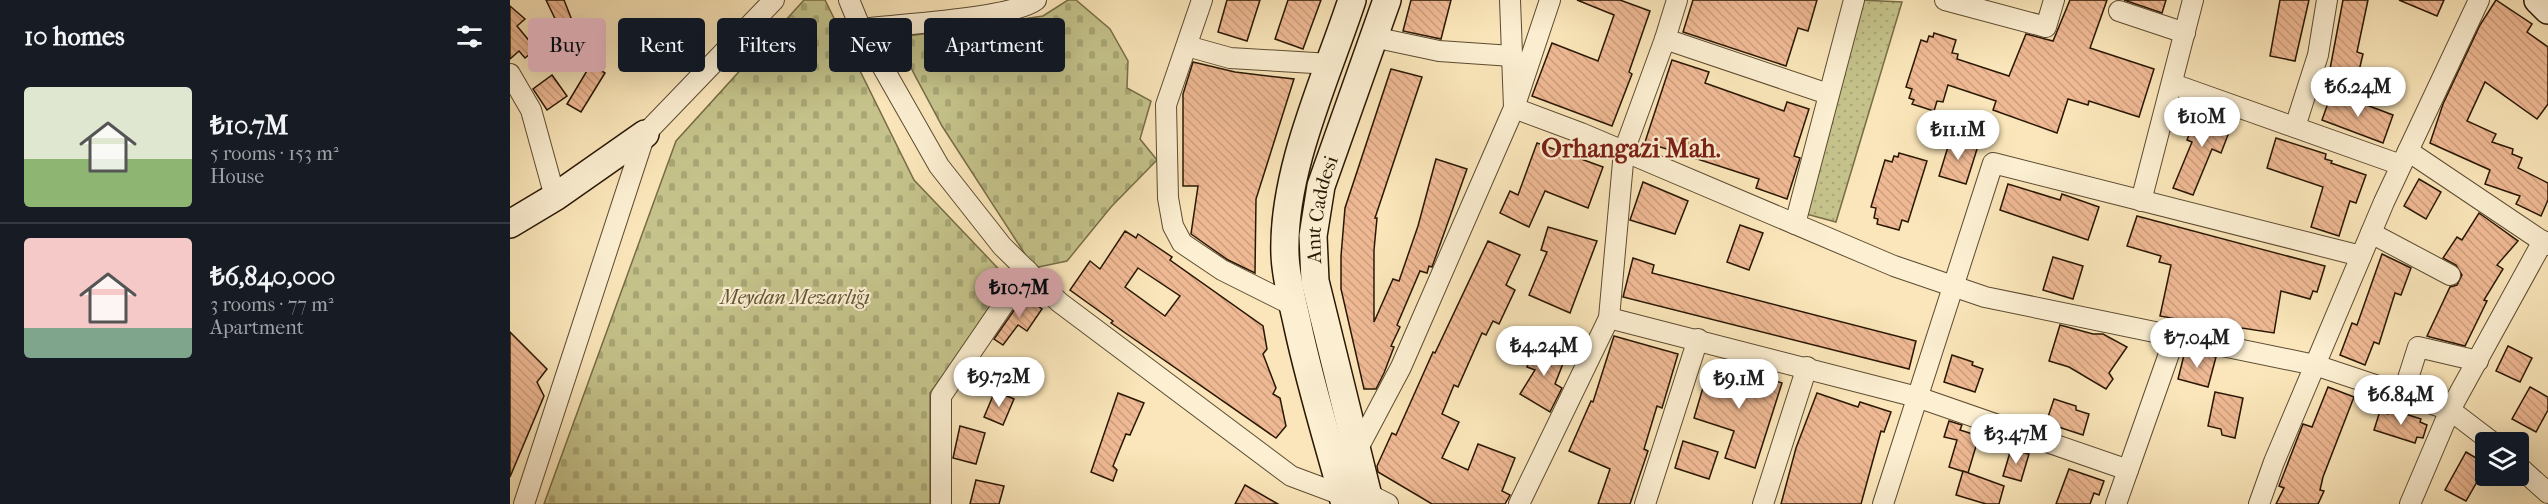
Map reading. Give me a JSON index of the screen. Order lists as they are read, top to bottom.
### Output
{
  "streets": {
    "main road": ["Anıt Caddesi"]
  },
  "districts": ["Orhangazi Mah."],
  "parks": ["Meydan Mezarlığı"],
  "page": {
    "heading": "10 homes",
    "chip": [
      "Buy",
      "Rent",
      "Filters",
      "New",
      "Apartment"
    ],
    "price": [
      "₺6.24M",
      "₺10M",
      "₺11.1M",
      "₺10.7M",
      "₺7.04M",
      "₺4.24M",
      "₺9.72M",
      "₺9.1M",
      "₺6.84M",
      "₺3.47M"
    ],
    "list": [
      {
        "name": "₺10.7M",
        "note": "5 rooms · 153 m² · House"
      },
      {
        "name": "₺6,840,000",
        "note": "3 rooms · 77 m² · Apartment"
      }
    ]
  }
}
